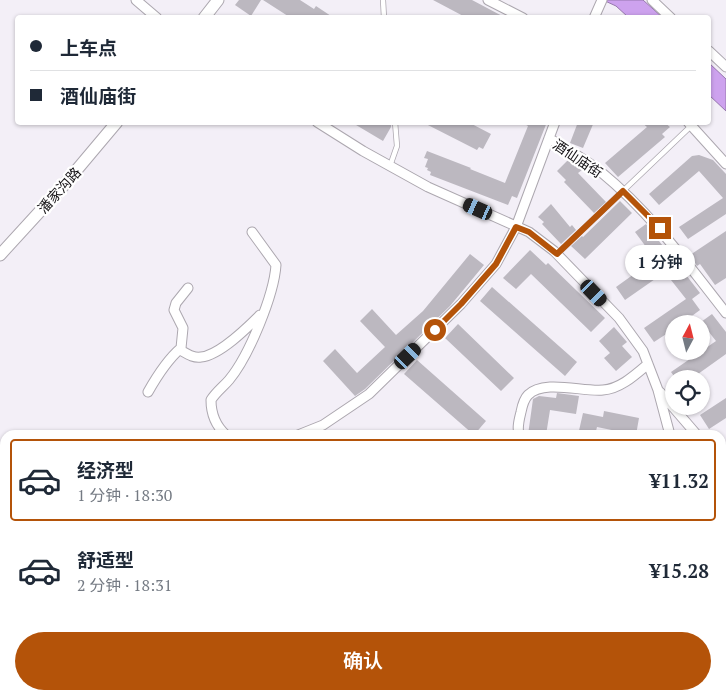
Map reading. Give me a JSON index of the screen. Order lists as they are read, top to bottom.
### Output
{
  "streets": {
    "street": ["酒仙庙街", "潘家沟路"]
  },
  "north": "top",
  "page": {
    "banner": ["上车点", "酒仙庙街"],
    "bubble": "1 分钟",
    "list": [
      {
        "name": "经济型",
        "note": "1 分钟 · 18:30",
        "value": "¥11.32"
      },
      {
        "name": "舒适型",
        "note": "2 分钟 · 18:31",
        "value": "¥15.28"
      }
    ],
    "buttons": "确认"
  }
}
